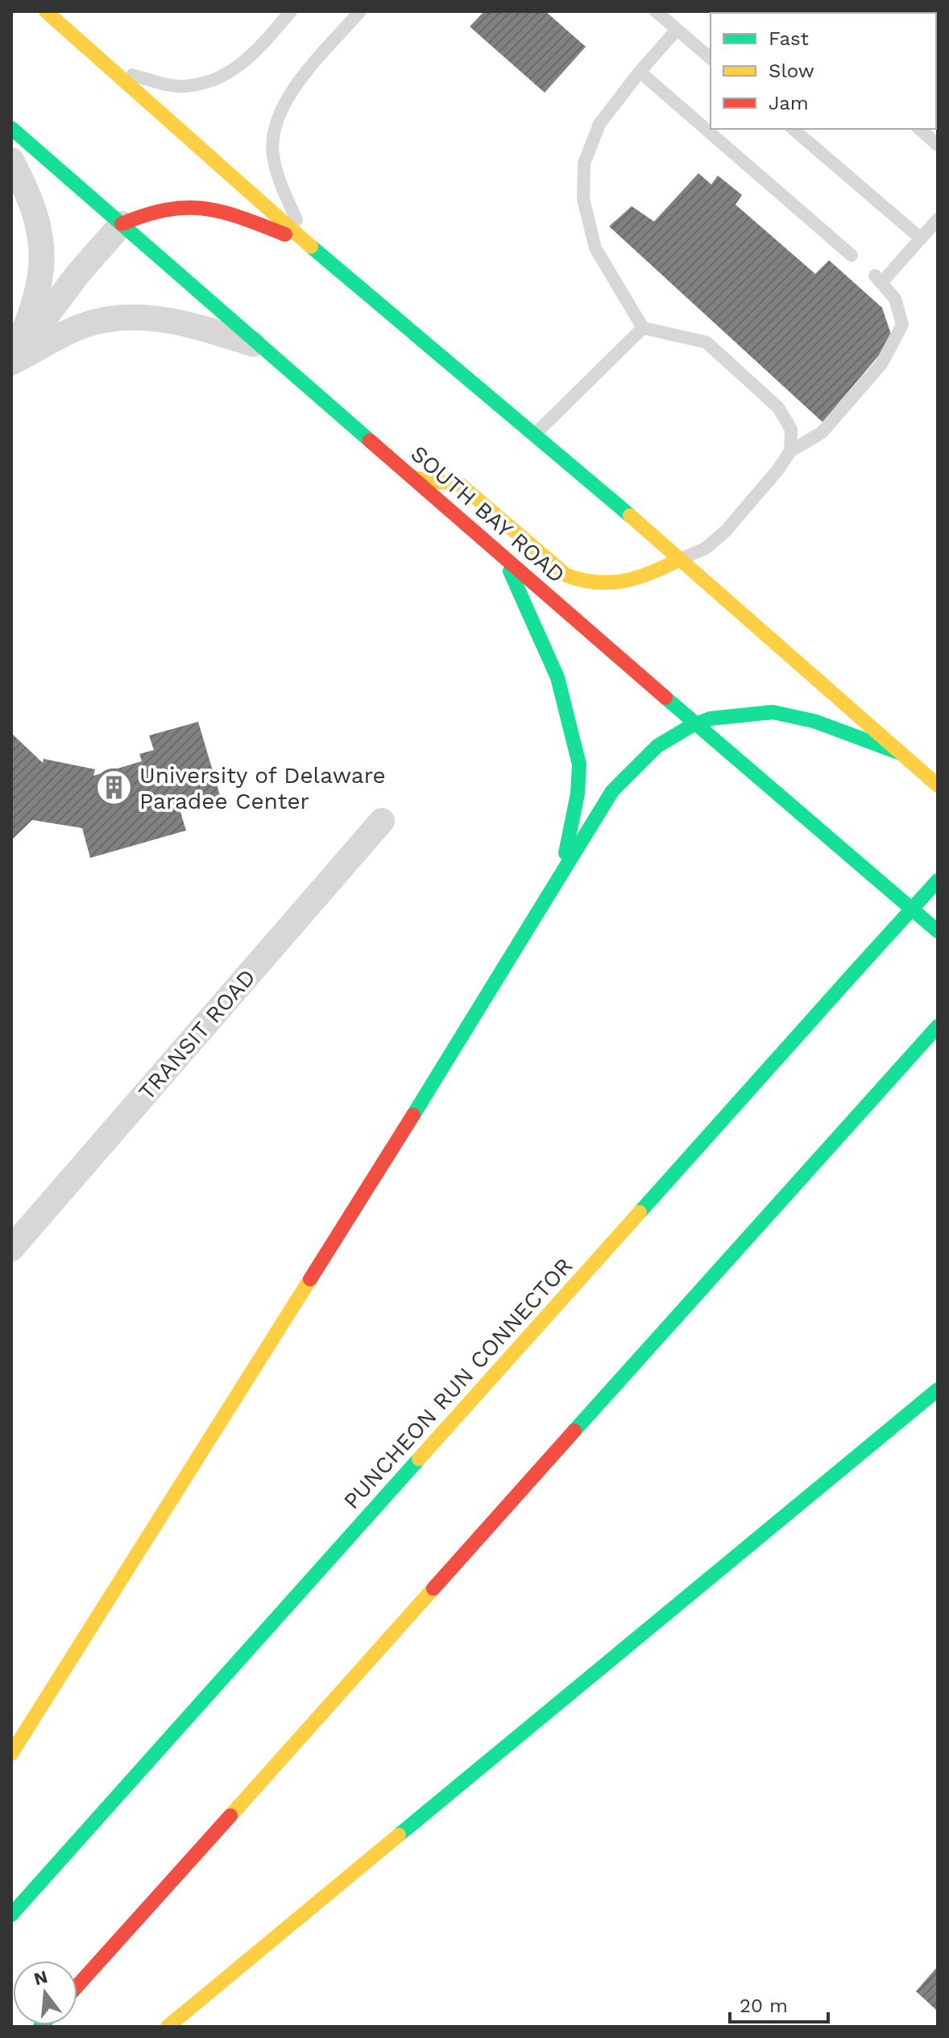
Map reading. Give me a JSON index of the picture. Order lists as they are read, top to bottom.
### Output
{
  "streets": {
    "highway": ["SOUTH BAY ROAD", "PUNCHEON RUN CONNECTOR"],
    "street": ["TRANSIT ROAD"]
  },
  "places": {
    "building": ["University of Delaware Paradee Center"]
  },
  "legend": ["Fast", "Slow", "Jam"],
  "scale_bar": "20 m",
  "north": "top"
}
